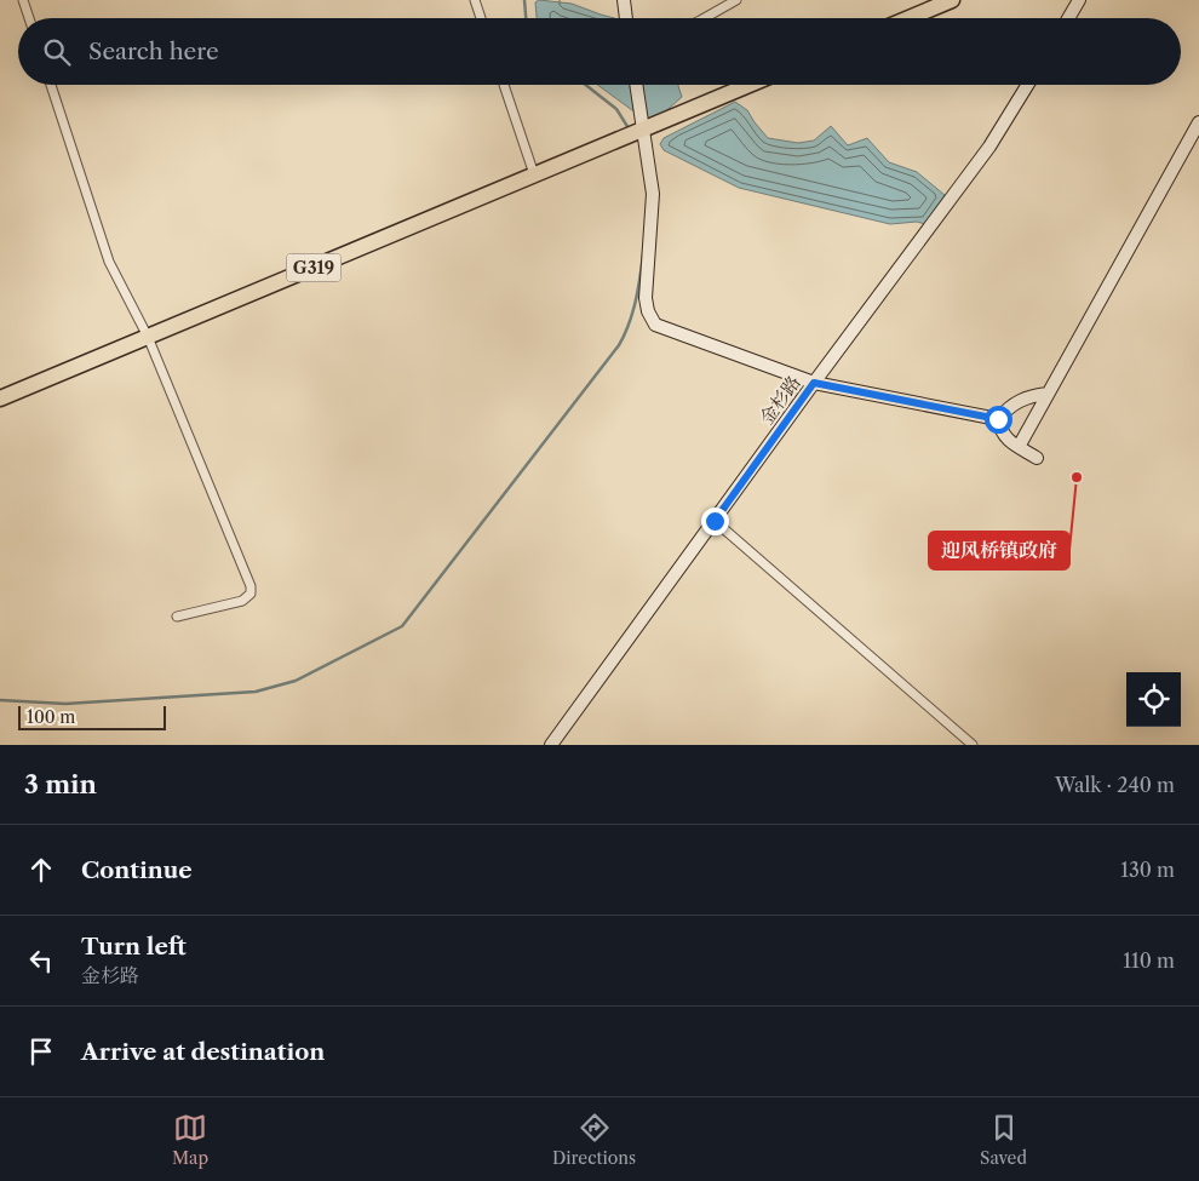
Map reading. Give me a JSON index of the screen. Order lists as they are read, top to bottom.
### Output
{
  "streets": {
    "highway": ["G319"],
    "street": ["金杉路"]
  },
  "places": ["迎风桥镇政府"],
  "scale_bar": "100 m",
  "page": {
    "search": "Search here",
    "scale": "100 m",
    "heading": ["3 min", "Walk · 240 m"],
    "list": [
      ["Continue", "130 m"],
      ["Turn left", "金杉路", "110 m"],
      "Arrive at destination"
    ],
    "nav": ["Map", "Directions", "Saved"]
  }
}
